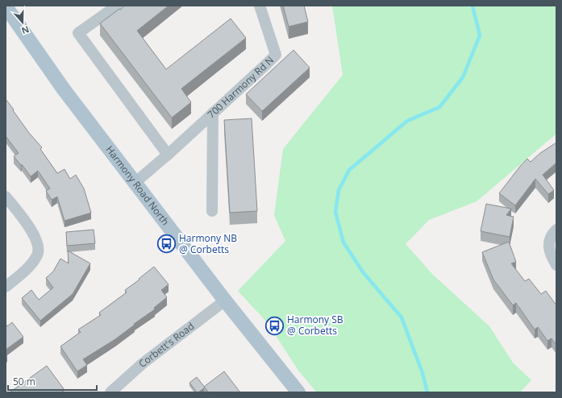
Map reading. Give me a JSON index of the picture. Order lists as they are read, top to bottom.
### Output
{
  "streets": {
    "main road": ["Harmony Road North"],
    "street": ["700 Harmony Rd N", "Corbett's Road"]
  },
  "crossings": [
    ["700 Harmony Rd N", "Harmony Road North"],
    ["Harmony Road North", "Corbett's Road"]
  ],
  "places": {
    "bus stop": ["Harmony NB @ Corbetts", "Harmony SB @ Corbetts"]
  },
  "scale_bar": "50 m",
  "north": "bottom"
}
